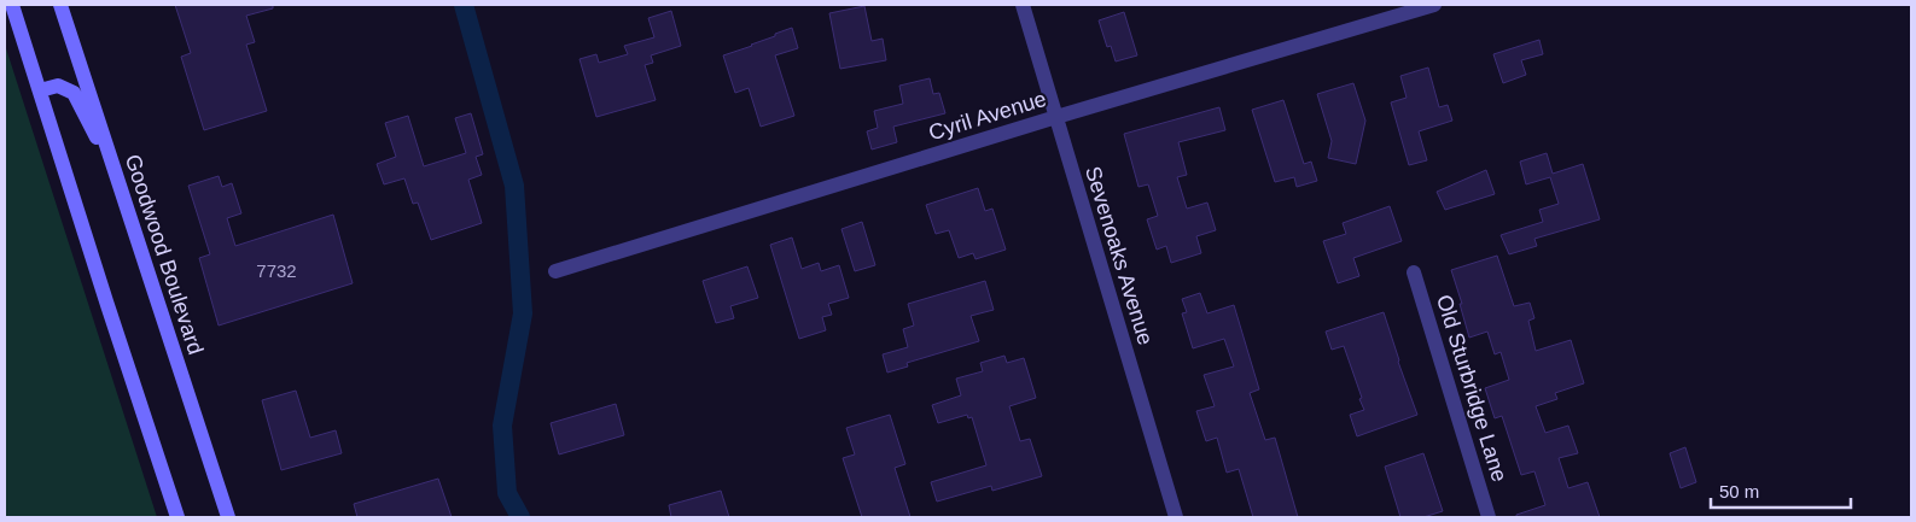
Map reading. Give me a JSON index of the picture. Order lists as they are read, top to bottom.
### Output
{
  "streets": {
    "main road": ["Goodwood Boulevard"],
    "street": ["Cyril Avenue", "Sevenoaks Avenue", "Old Sturbridge Lane"]
  },
  "crossings": [
    ["Cyril Avenue", "Sevenoaks Avenue"]
  ],
  "house_numbers": ["7732"],
  "scale_bar": "50 m"
}
